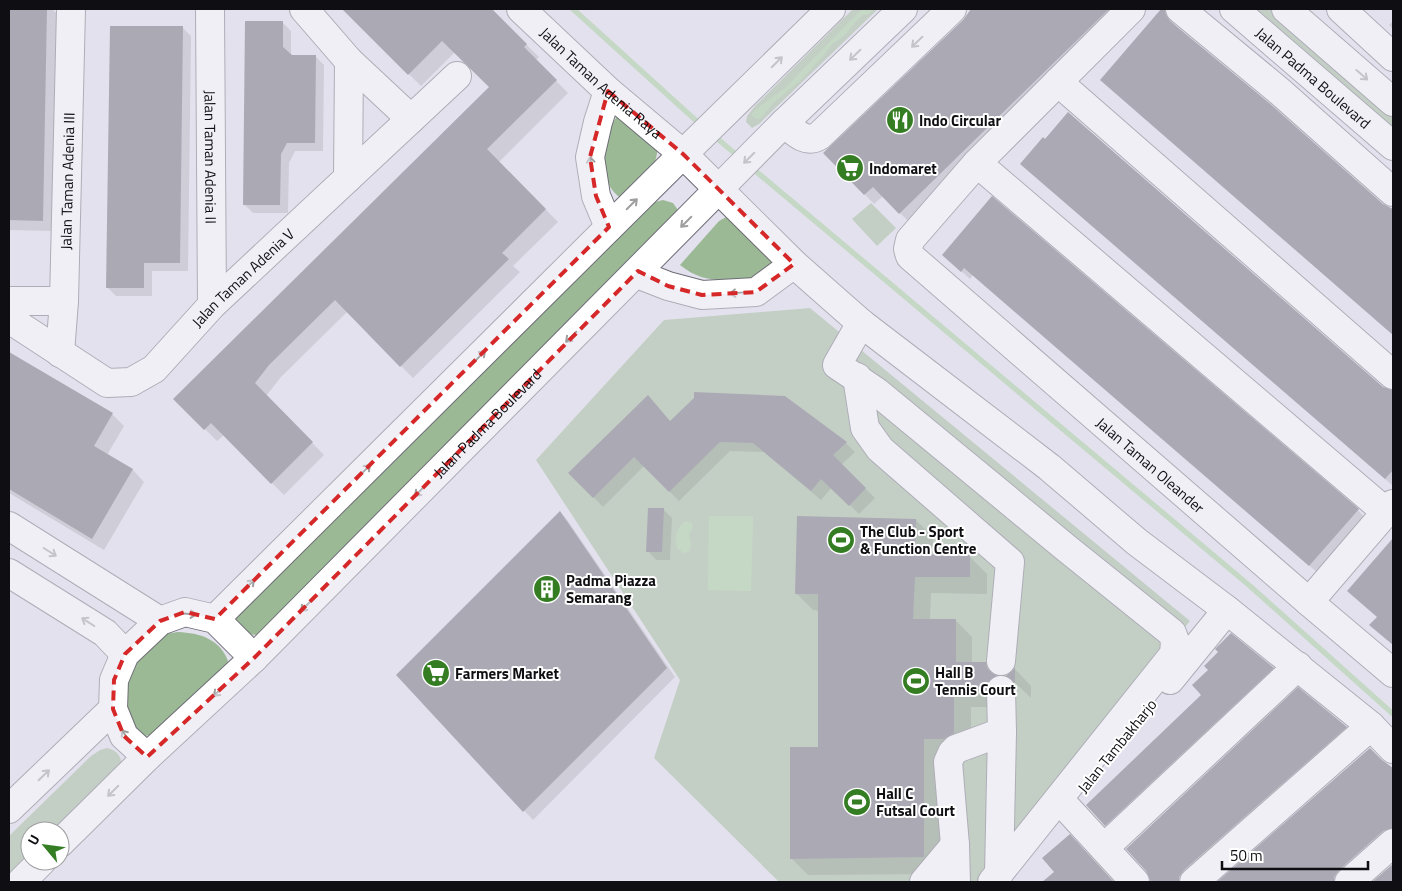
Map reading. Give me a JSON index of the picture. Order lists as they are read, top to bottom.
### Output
{
  "streets": {
    "street": [
      "Jalan Padma Boulevard",
      "Jalan Taman Adenia Raya",
      "Jalan Taman Adenia II",
      "Jalan Taman Adenia III",
      "Jalan Taman Adenia V",
      "Jalan Taman Oleander",
      "Jalan Tambakharjo"
    ]
  },
  "crossings": [
    ["Jalan Padma Boulevard", "Jalan Taman Adenia Raya"],
    ["Jalan Taman Adenia Raya", "Jalan Tambakharjo"],
    ["Jalan Taman Adenia II", "Jalan Taman Adenia V"],
    ["Jalan Taman Adenia III", "Jalan Taman Adenia V"]
  ],
  "places": {
    "restaurant": ["Indo Circular"],
    "supermarket": ["Indomaret", "Farmers Market"],
    "sports": ["The Club - Sport & Function Centre", "Hall B Tennis Court", "Hall C Futsal Court"],
    "building": ["Padma Piazza Semarang"]
  },
  "scale_bar": "50 m",
  "north": "top left"
}
